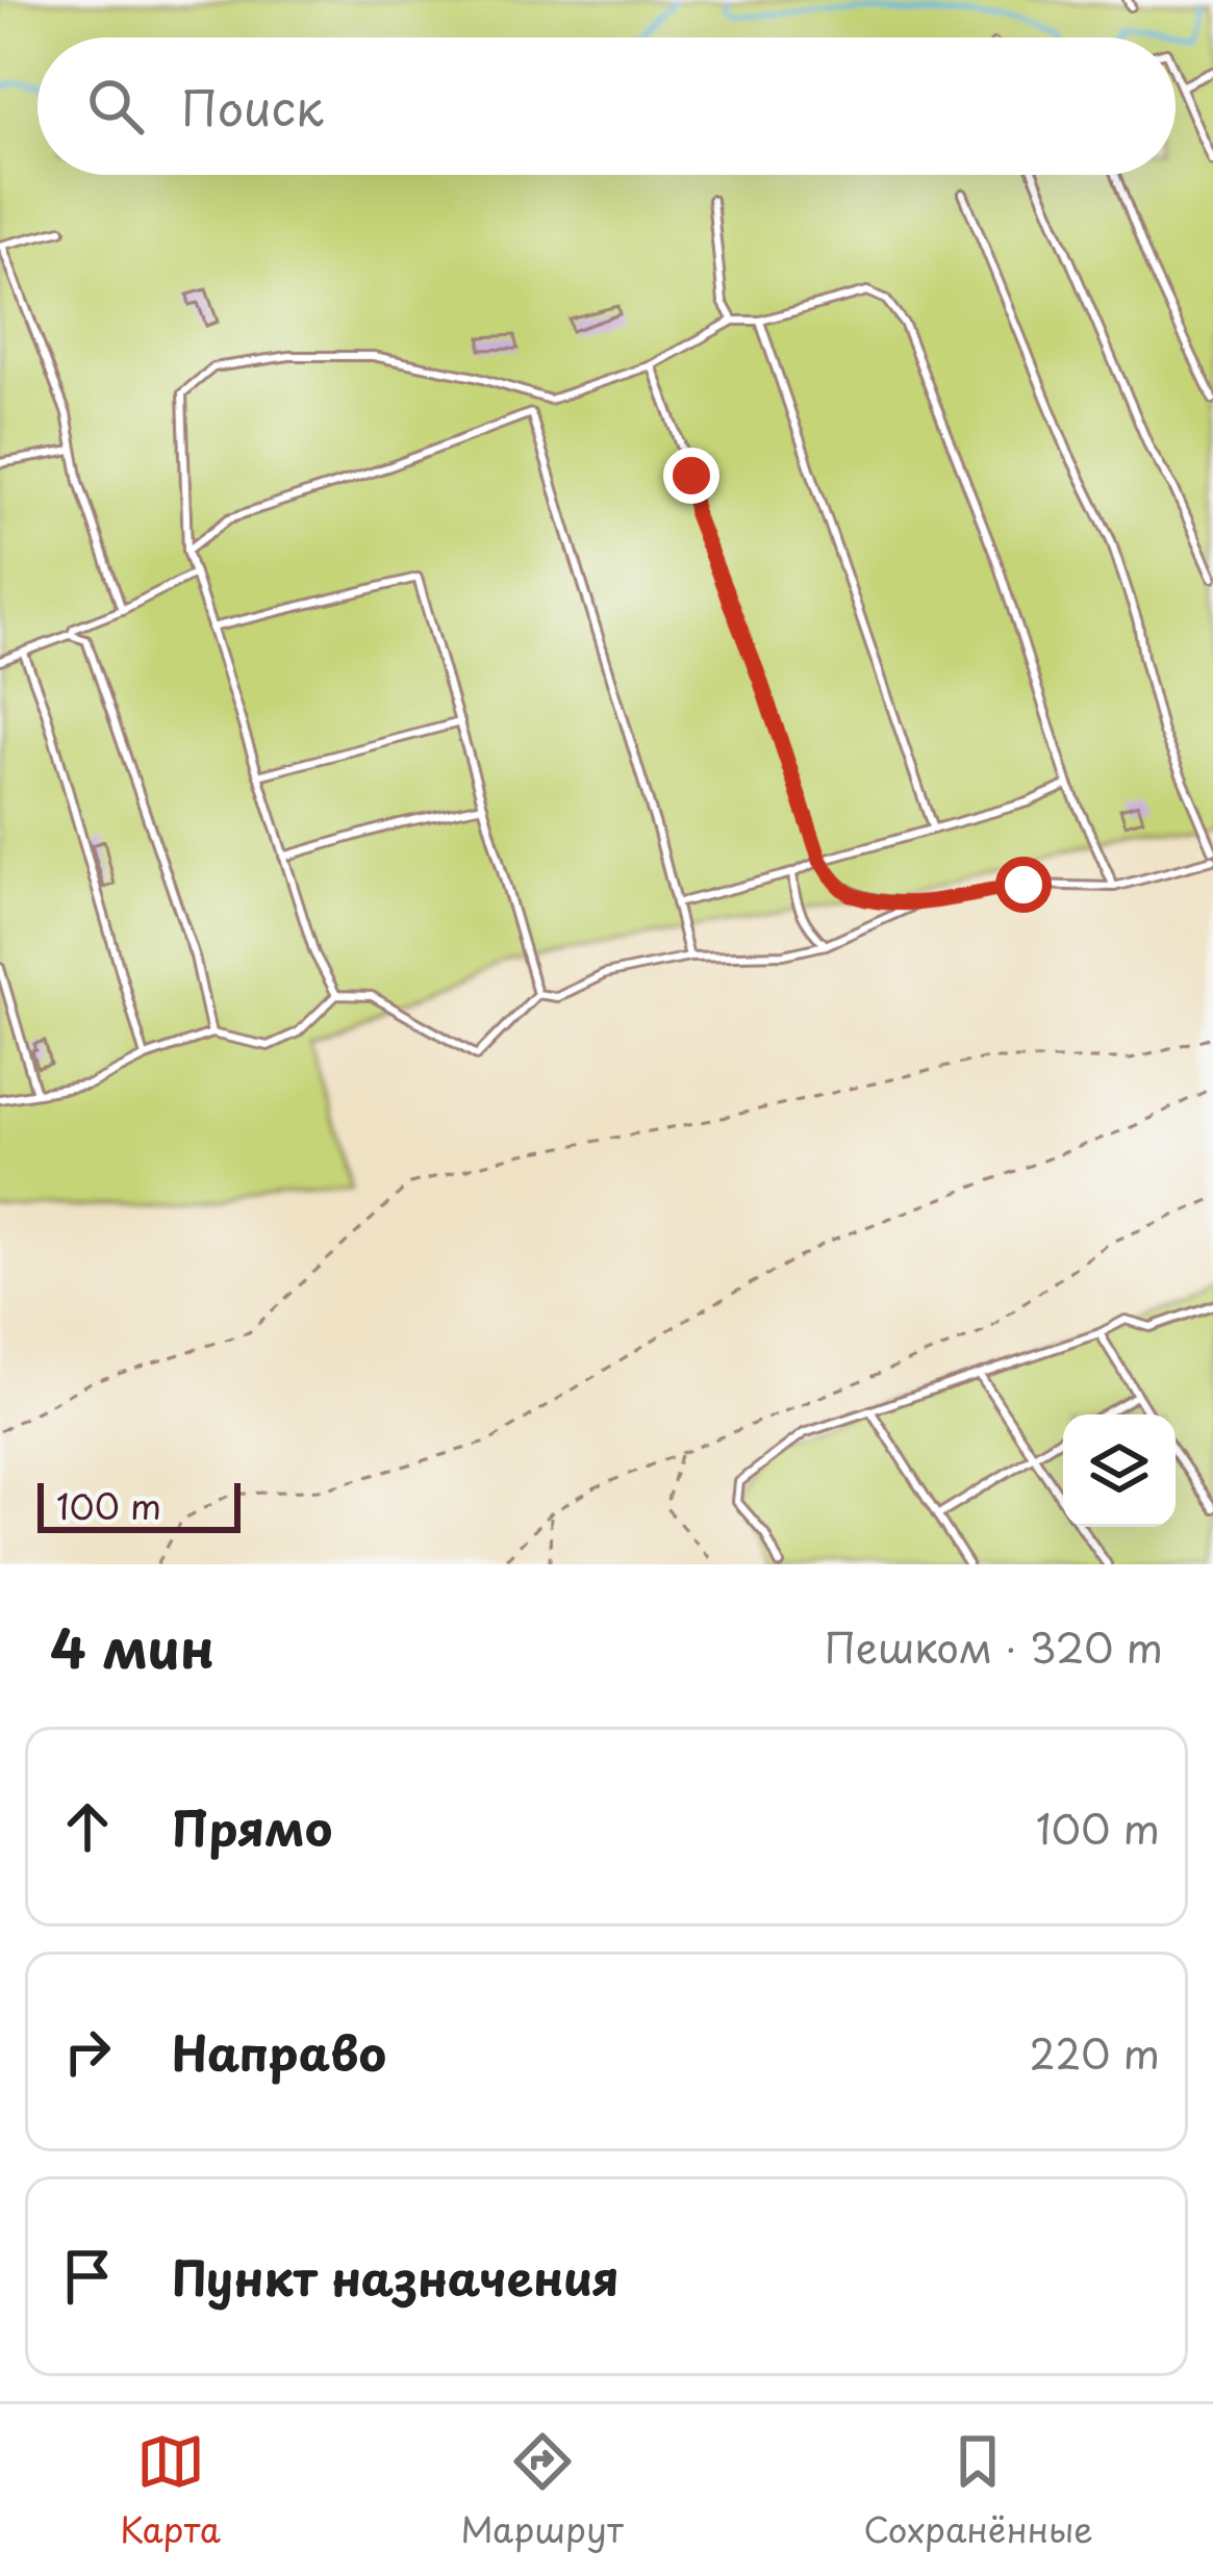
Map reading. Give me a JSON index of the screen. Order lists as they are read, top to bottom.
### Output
{
  "scale_bar": "100 m",
  "page": {
    "search": "Поиск",
    "scale": "100 m",
    "heading": ["4 мин", "Пешком · 320 m"],
    "list": [
      ["Прямо", "100 m"],
      ["Направо", "220 m"],
      "Пункт назначения"
    ],
    "nav": ["Карта", "Маршрут", "Сохранённые"]
  }
}
